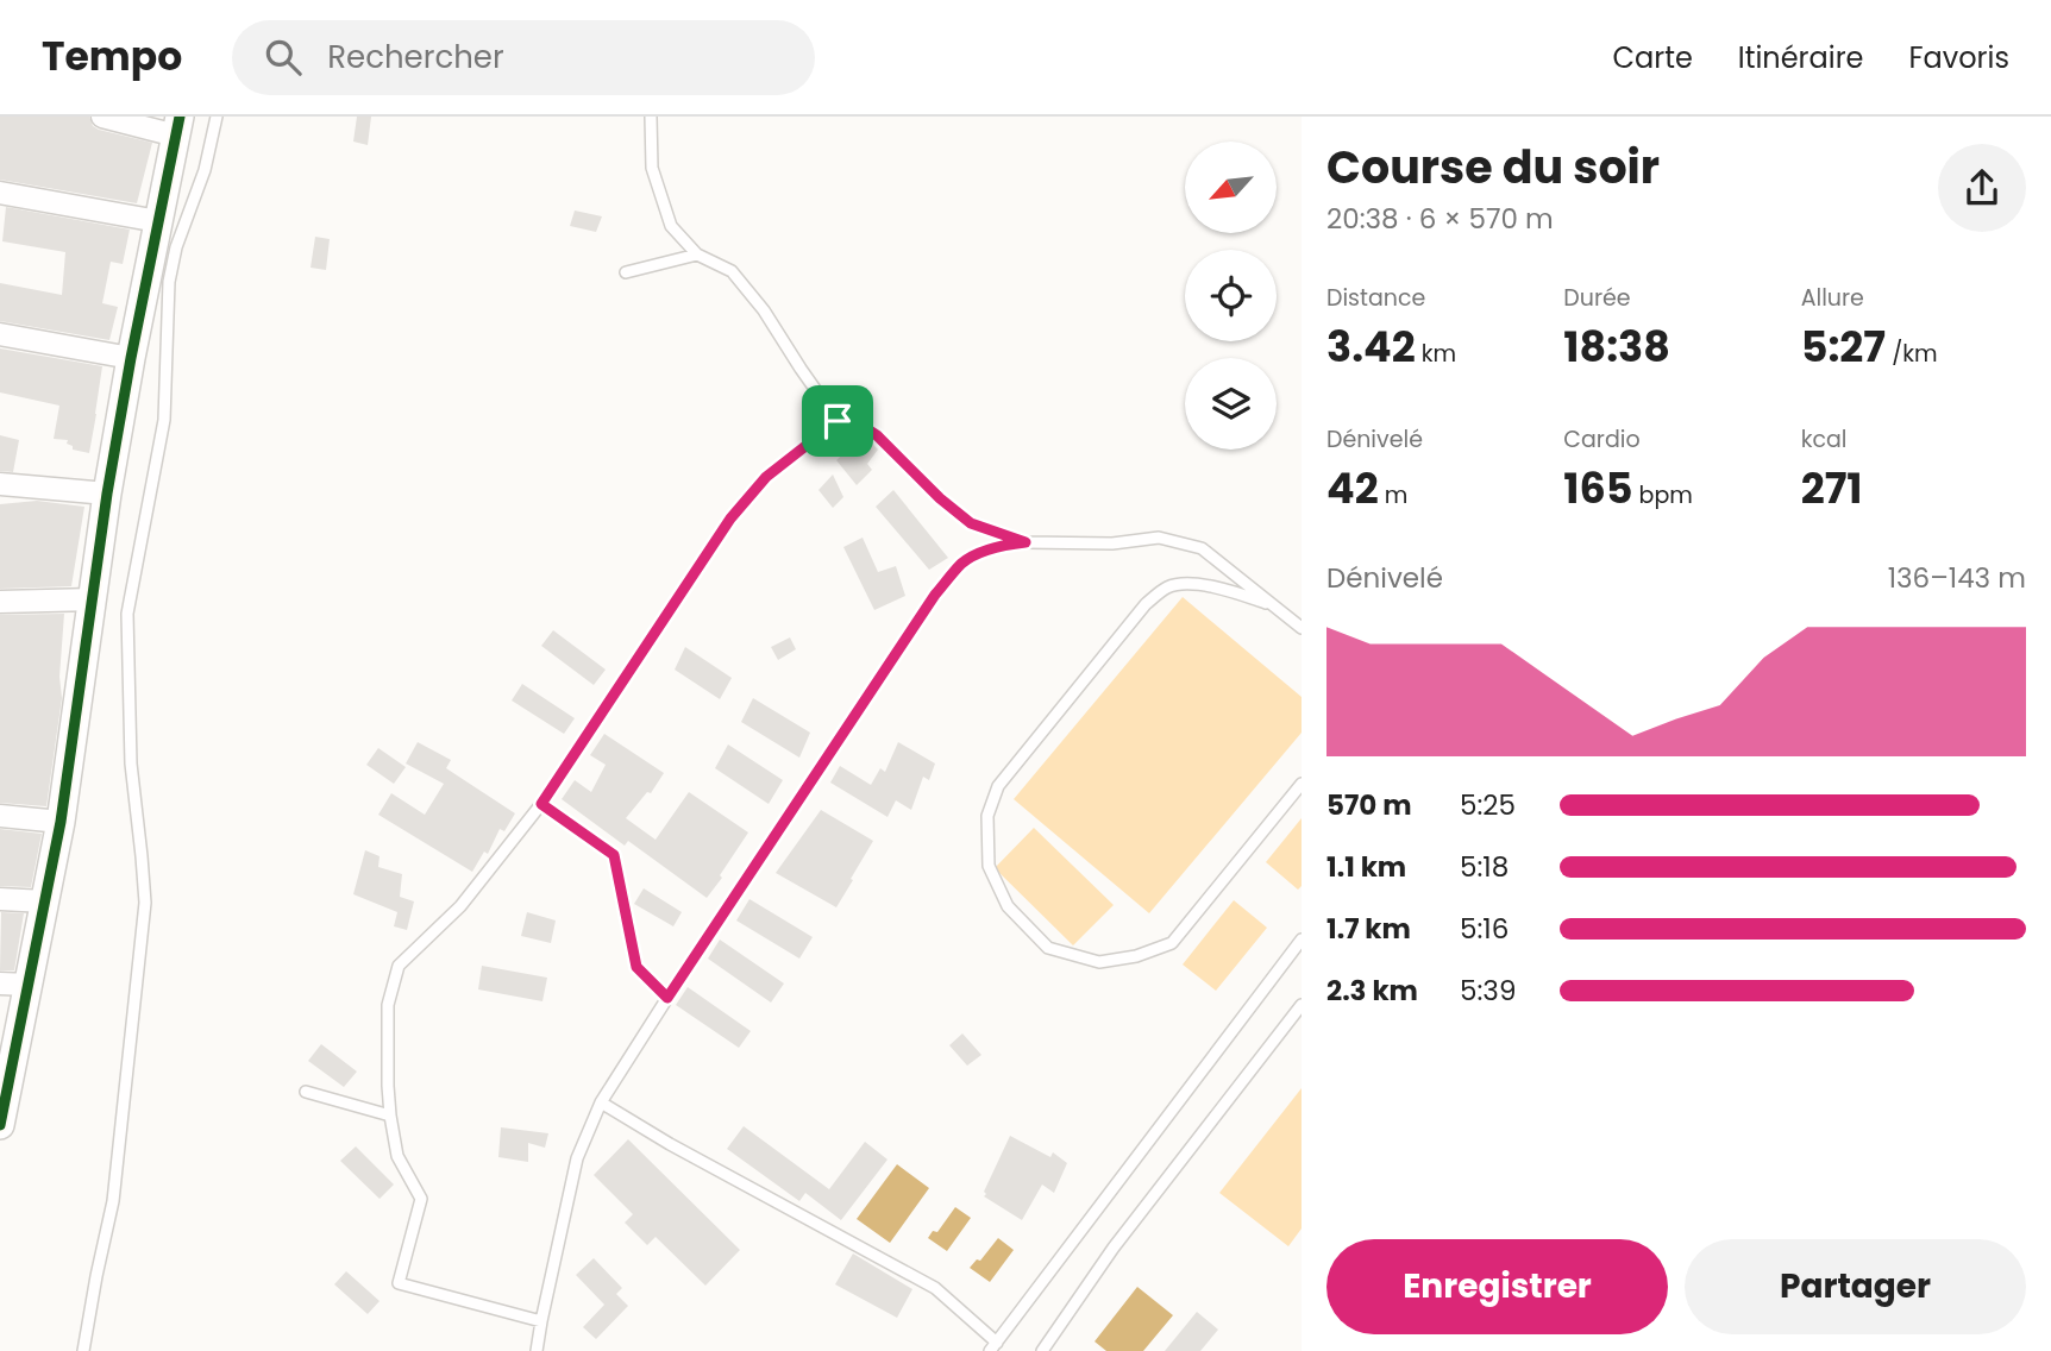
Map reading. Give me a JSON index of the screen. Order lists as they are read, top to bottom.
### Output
{
  "north": "bottom left",
  "page": {
    "header": "Tempo",
    "search": "Rechercher",
    "nav": ["Carte", "Itinéraire", "Favoris"],
    "heading": ["Course du soir", "20:38 · 6 × 570 m"],
    "stats": [
      ["Distance", "3.42 km"],
      ["Durée", "18:38"],
      ["Allure", "5:27 /km"],
      ["Dénivelé", "42 m"],
      ["Cardio", "165 bpm"],
      ["kcal", "271"]
    ],
    "chart": ["Dénivelé", "136–143 m"],
    "list": [
      {
        "name": "570 m",
        "note": "5:25"
      },
      {
        "name": "1.1 km",
        "note": "5:18"
      },
      {
        "name": "1.7 km",
        "note": "5:16"
      },
      {
        "name": "2.3 km",
        "note": "5:39"
      }
    ],
    "buttons": ["Enregistrer", "Partager"]
  }
}
